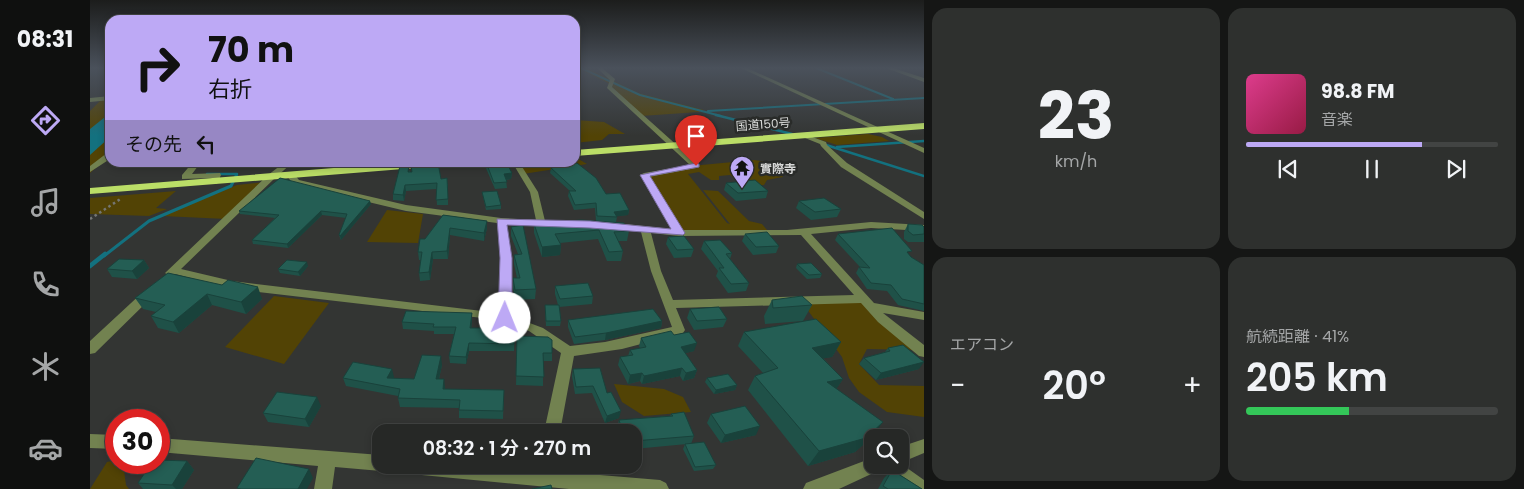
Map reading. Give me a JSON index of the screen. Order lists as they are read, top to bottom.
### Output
{
  "streets": {
    "highway": ["国道150号"]
  },
  "places": {
    "temple": ["實際寺"]
  },
  "page": {
    "tabs": "08:31",
    "tile": [
      ["23", "km/h"],
      "エアコン",
      ["航続距離 · 41%", "205 km"]
    ],
    "turn": ["70 m", "右折"],
    "song": ["98.8 FM", "音楽"],
    "then": "その先",
    "heat": ["−", "20°", "+"],
    "limit": "30",
    "trip": "08:32 · 1 分 · 270 m"
  }
}
